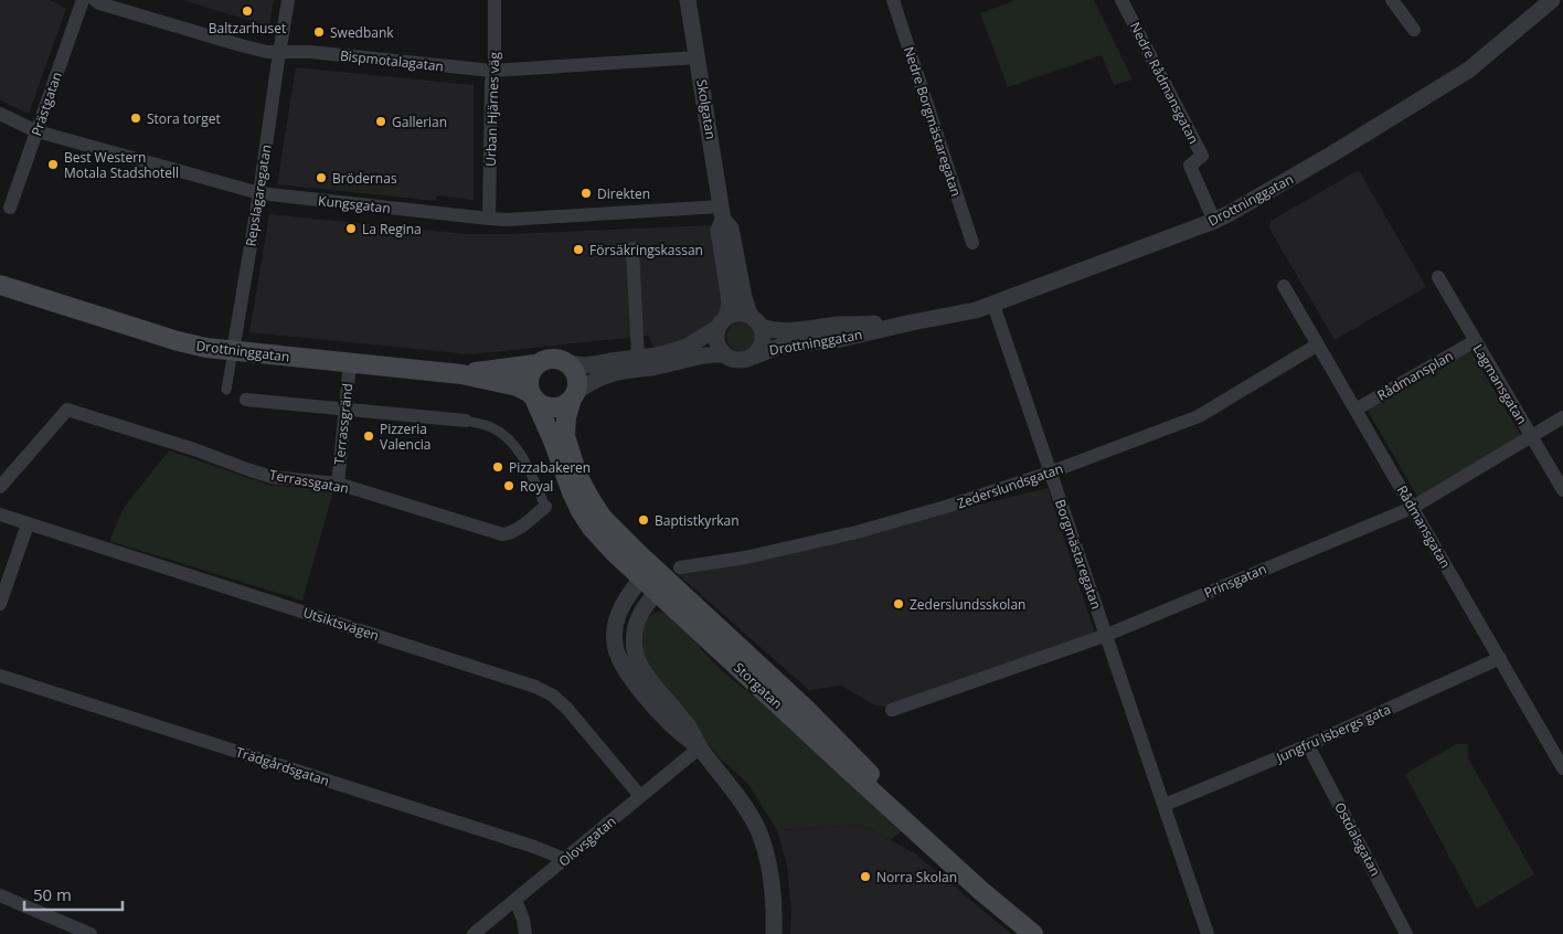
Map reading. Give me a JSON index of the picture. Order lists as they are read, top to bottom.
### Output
{
  "streets": {
    "main road": ["Drottninggatan", "Storgatan"],
    "street": [
      "Bispmotalagatan",
      "Nedre Rådmansgatan",
      "Prästgatan",
      "Urban Hjärnes väg",
      "Skolgatan",
      "Nedre Borgmästaregatan",
      "Repslagaregatan",
      "Kungsgatan",
      "Rådmansplan",
      "Lagmansgatan",
      "Terrassgränd",
      "Terrassgatan",
      "Zederslundsgatan",
      "Rådmansgatan",
      "Borgmästaregatan",
      "Prinsgatan",
      "Utsiktsvägen",
      "Jungfru Isbergs gata",
      "Trädgårdsgatan",
      "Ostdalsgatan",
      "Olovsgatan"
    ]
  },
  "crossings": [
    ["Bispmotalagatan", "Urban Hjärnes väg"],
    ["Bispmotalagatan", "Skolgatan"],
    ["Bispmotalagatan", "Repslagaregatan"],
    ["Nedre Rådmansgatan", "Drottninggatan"],
    ["Prästgatan", "Kungsgatan"],
    ["Urban Hjärnes väg", "Kungsgatan"],
    ["Skolgatan", "Drottninggatan"],
    ["Skolgatan", "Kungsgatan"],
    ["Repslagaregatan", "Drottninggatan"],
    ["Repslagaregatan", "Kungsgatan"],
    ["Drottninggatan", "Terrassgränd"],
    ["Drottninggatan", "Borgmästaregatan"],
    ["Drottninggatan", "Storgatan"],
    ["Rådmansplan", "Lagmansgatan"],
    ["Rådmansplan", "Rådmansgatan"],
    ["Lagmansgatan", "Prinsgatan"],
    ["Terrassgränd", "Terrassgatan"],
    ["Zederslundsgatan", "Rådmansgatan"],
    ["Zederslundsgatan", "Borgmästaregatan"],
    ["Zederslundsgatan", "Storgatan"],
    ["Rådmansgatan", "Prinsgatan"],
    ["Rådmansgatan", "Jungfru Isbergs gata"],
    ["Borgmästaregatan", "Prinsgatan"],
    ["Borgmästaregatan", "Jungfru Isbergs gata"],
    ["Utsiktsvägen", "Olovsgatan"],
    ["Jungfru Isbergs gata", "Ostdalsgatan"],
    ["Trädgårdsgatan", "Olovsgatan"]
  ],
  "places": [
    "Baltzarhuset",
    "Swedbank",
    "Stora torget",
    "Gallerian",
    "Best Western Motala Stadshotell",
    "Brödernas",
    "Direkten",
    "La Regina",
    "Försäkringskassan",
    "Pizzeria Valencia",
    "Pizzabakeren",
    "Royal",
    "Baptistkyrkan",
    "Zederslundsskolan",
    "Norra Skolan"
  ],
  "scale_bar": "50 m"
}
